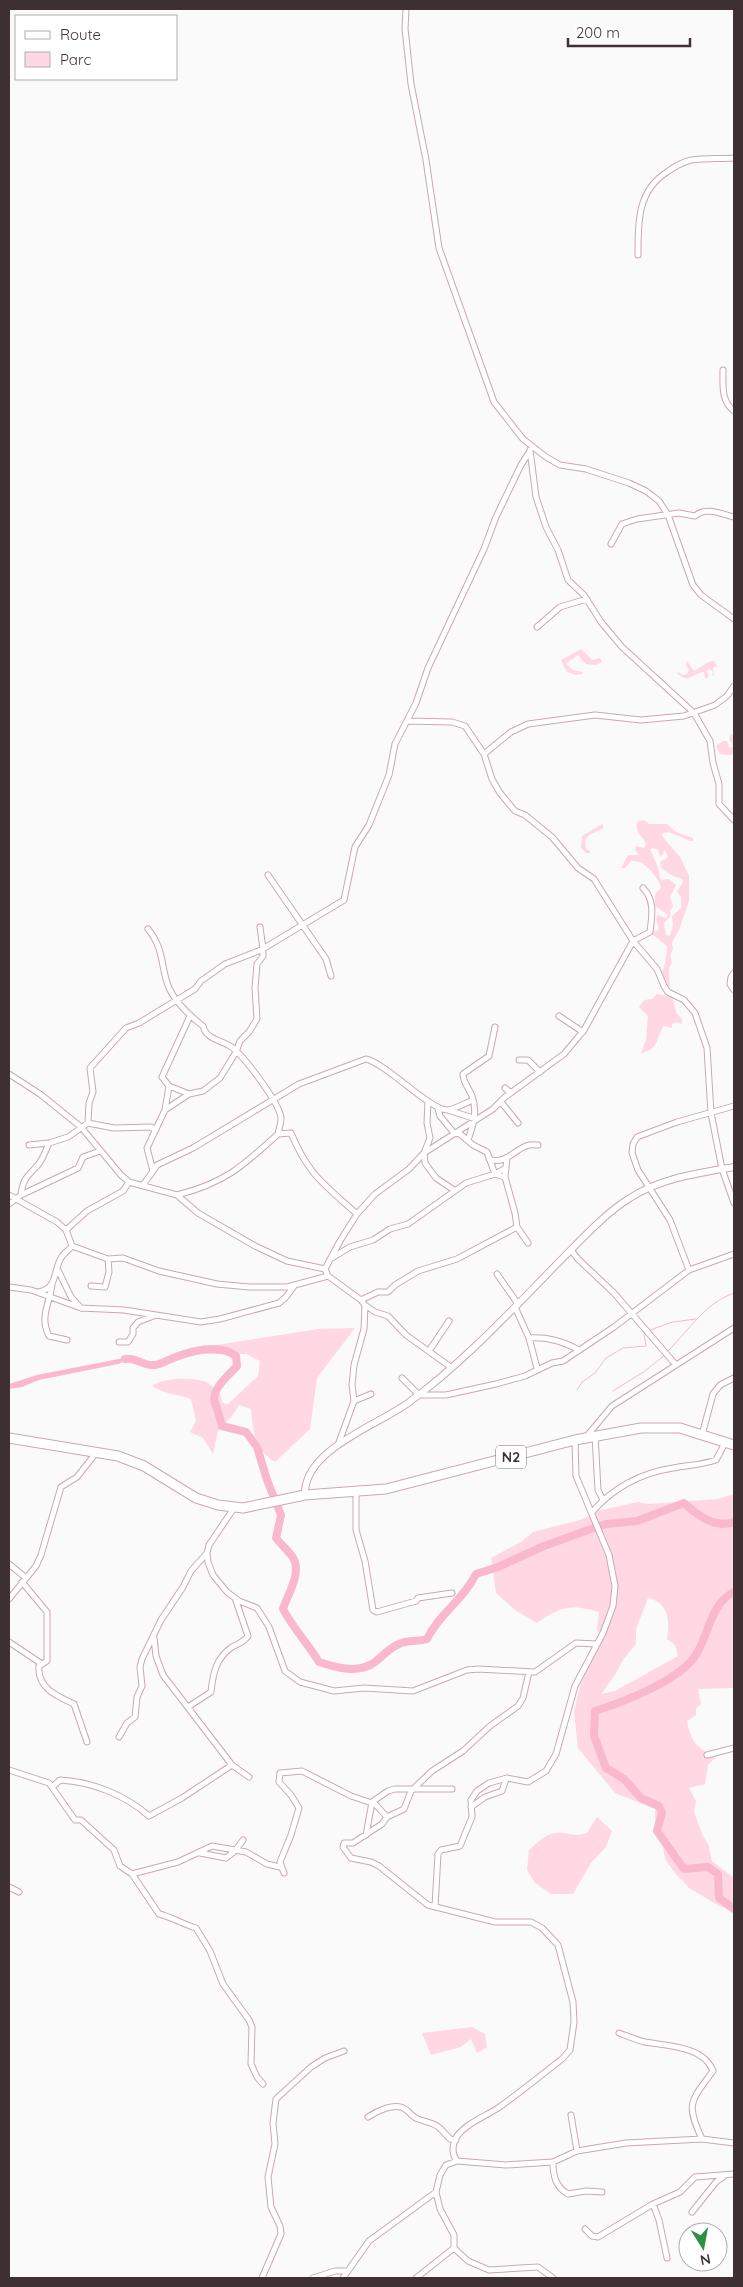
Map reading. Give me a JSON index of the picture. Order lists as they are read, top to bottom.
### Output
{
  "streets": {
    "highway": ["N2"]
  },
  "legend": ["Route", "Parc"],
  "scale_bar": "200 m",
  "north": "bottom"
}
